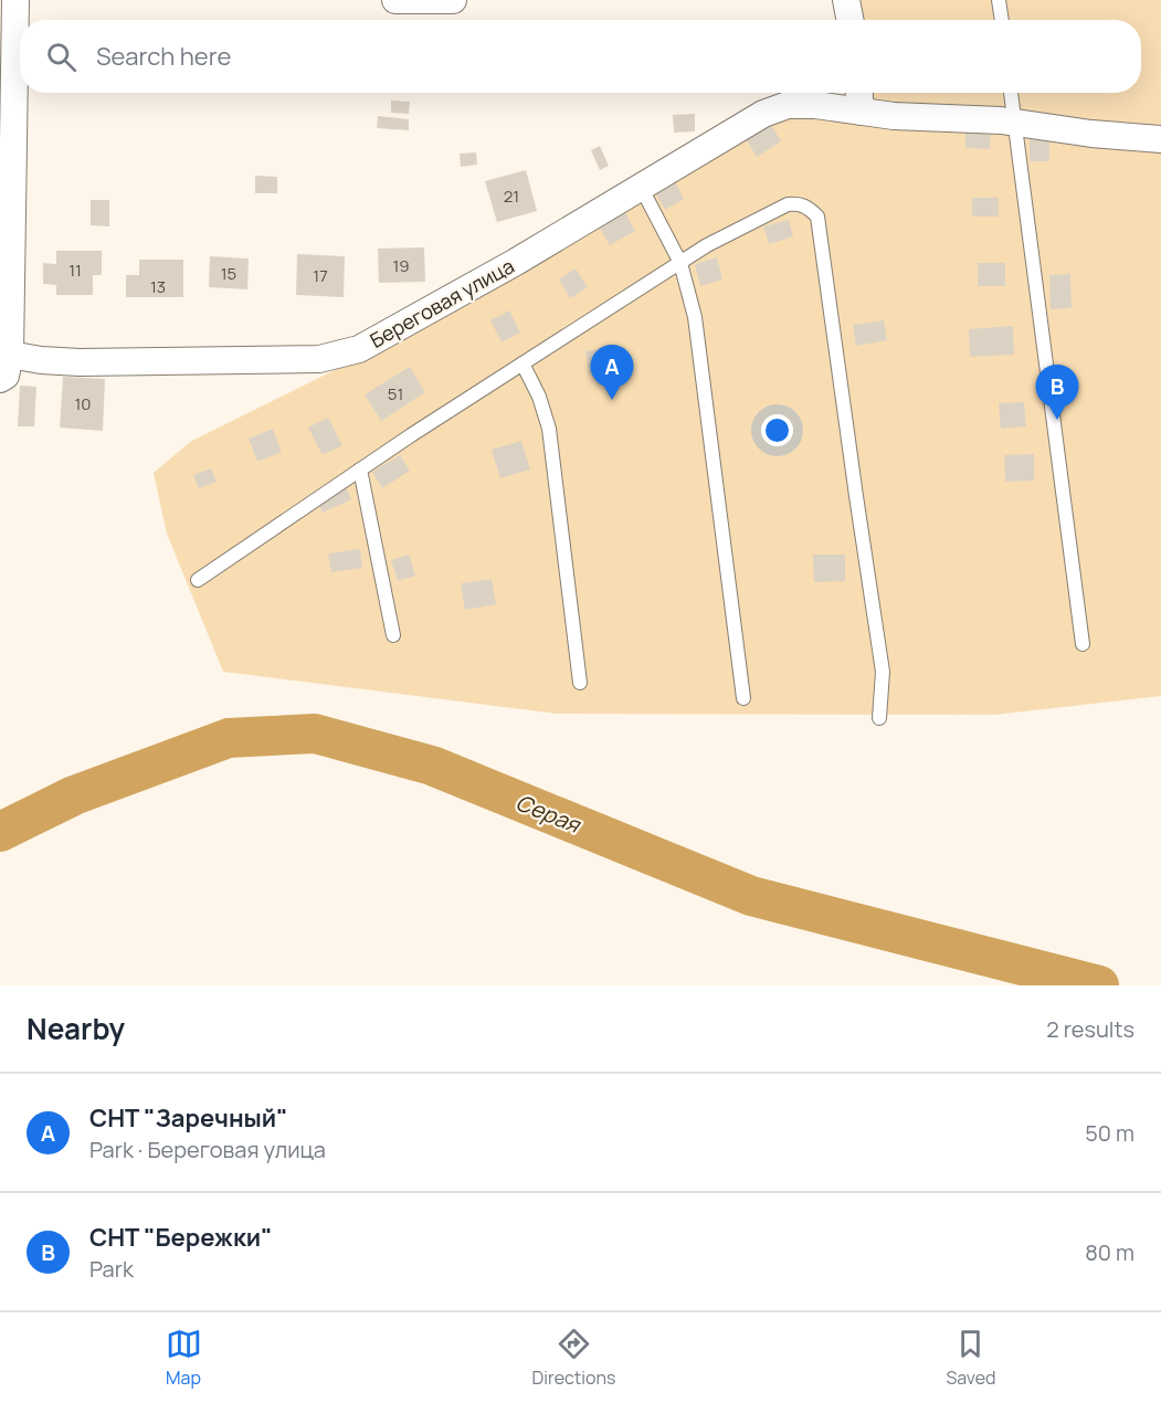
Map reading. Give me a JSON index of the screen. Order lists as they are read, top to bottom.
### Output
{
  "streets": {
    "street": ["Береговая улица"]
  },
  "water": ["Серая"],
  "house_numbers": [
    "21",
    "19",
    "11",
    "15",
    "17",
    "13",
    "51",
    "10"
  ],
  "page": {
    "search": "Search here",
    "pins": ["A", "B"],
    "heading": ["Nearby", "2 results"],
    "list": [
      {
        "mark": "A",
        "name": "СНТ \"Заречный\"",
        "note": "Park · Береговая улица",
        "value": "50 m"
      },
      {
        "mark": "B",
        "name": "СНТ \"Бережки\"",
        "note": "Park",
        "value": "80 m"
      }
    ],
    "nav": ["Map", "Directions", "Saved"]
  }
}
